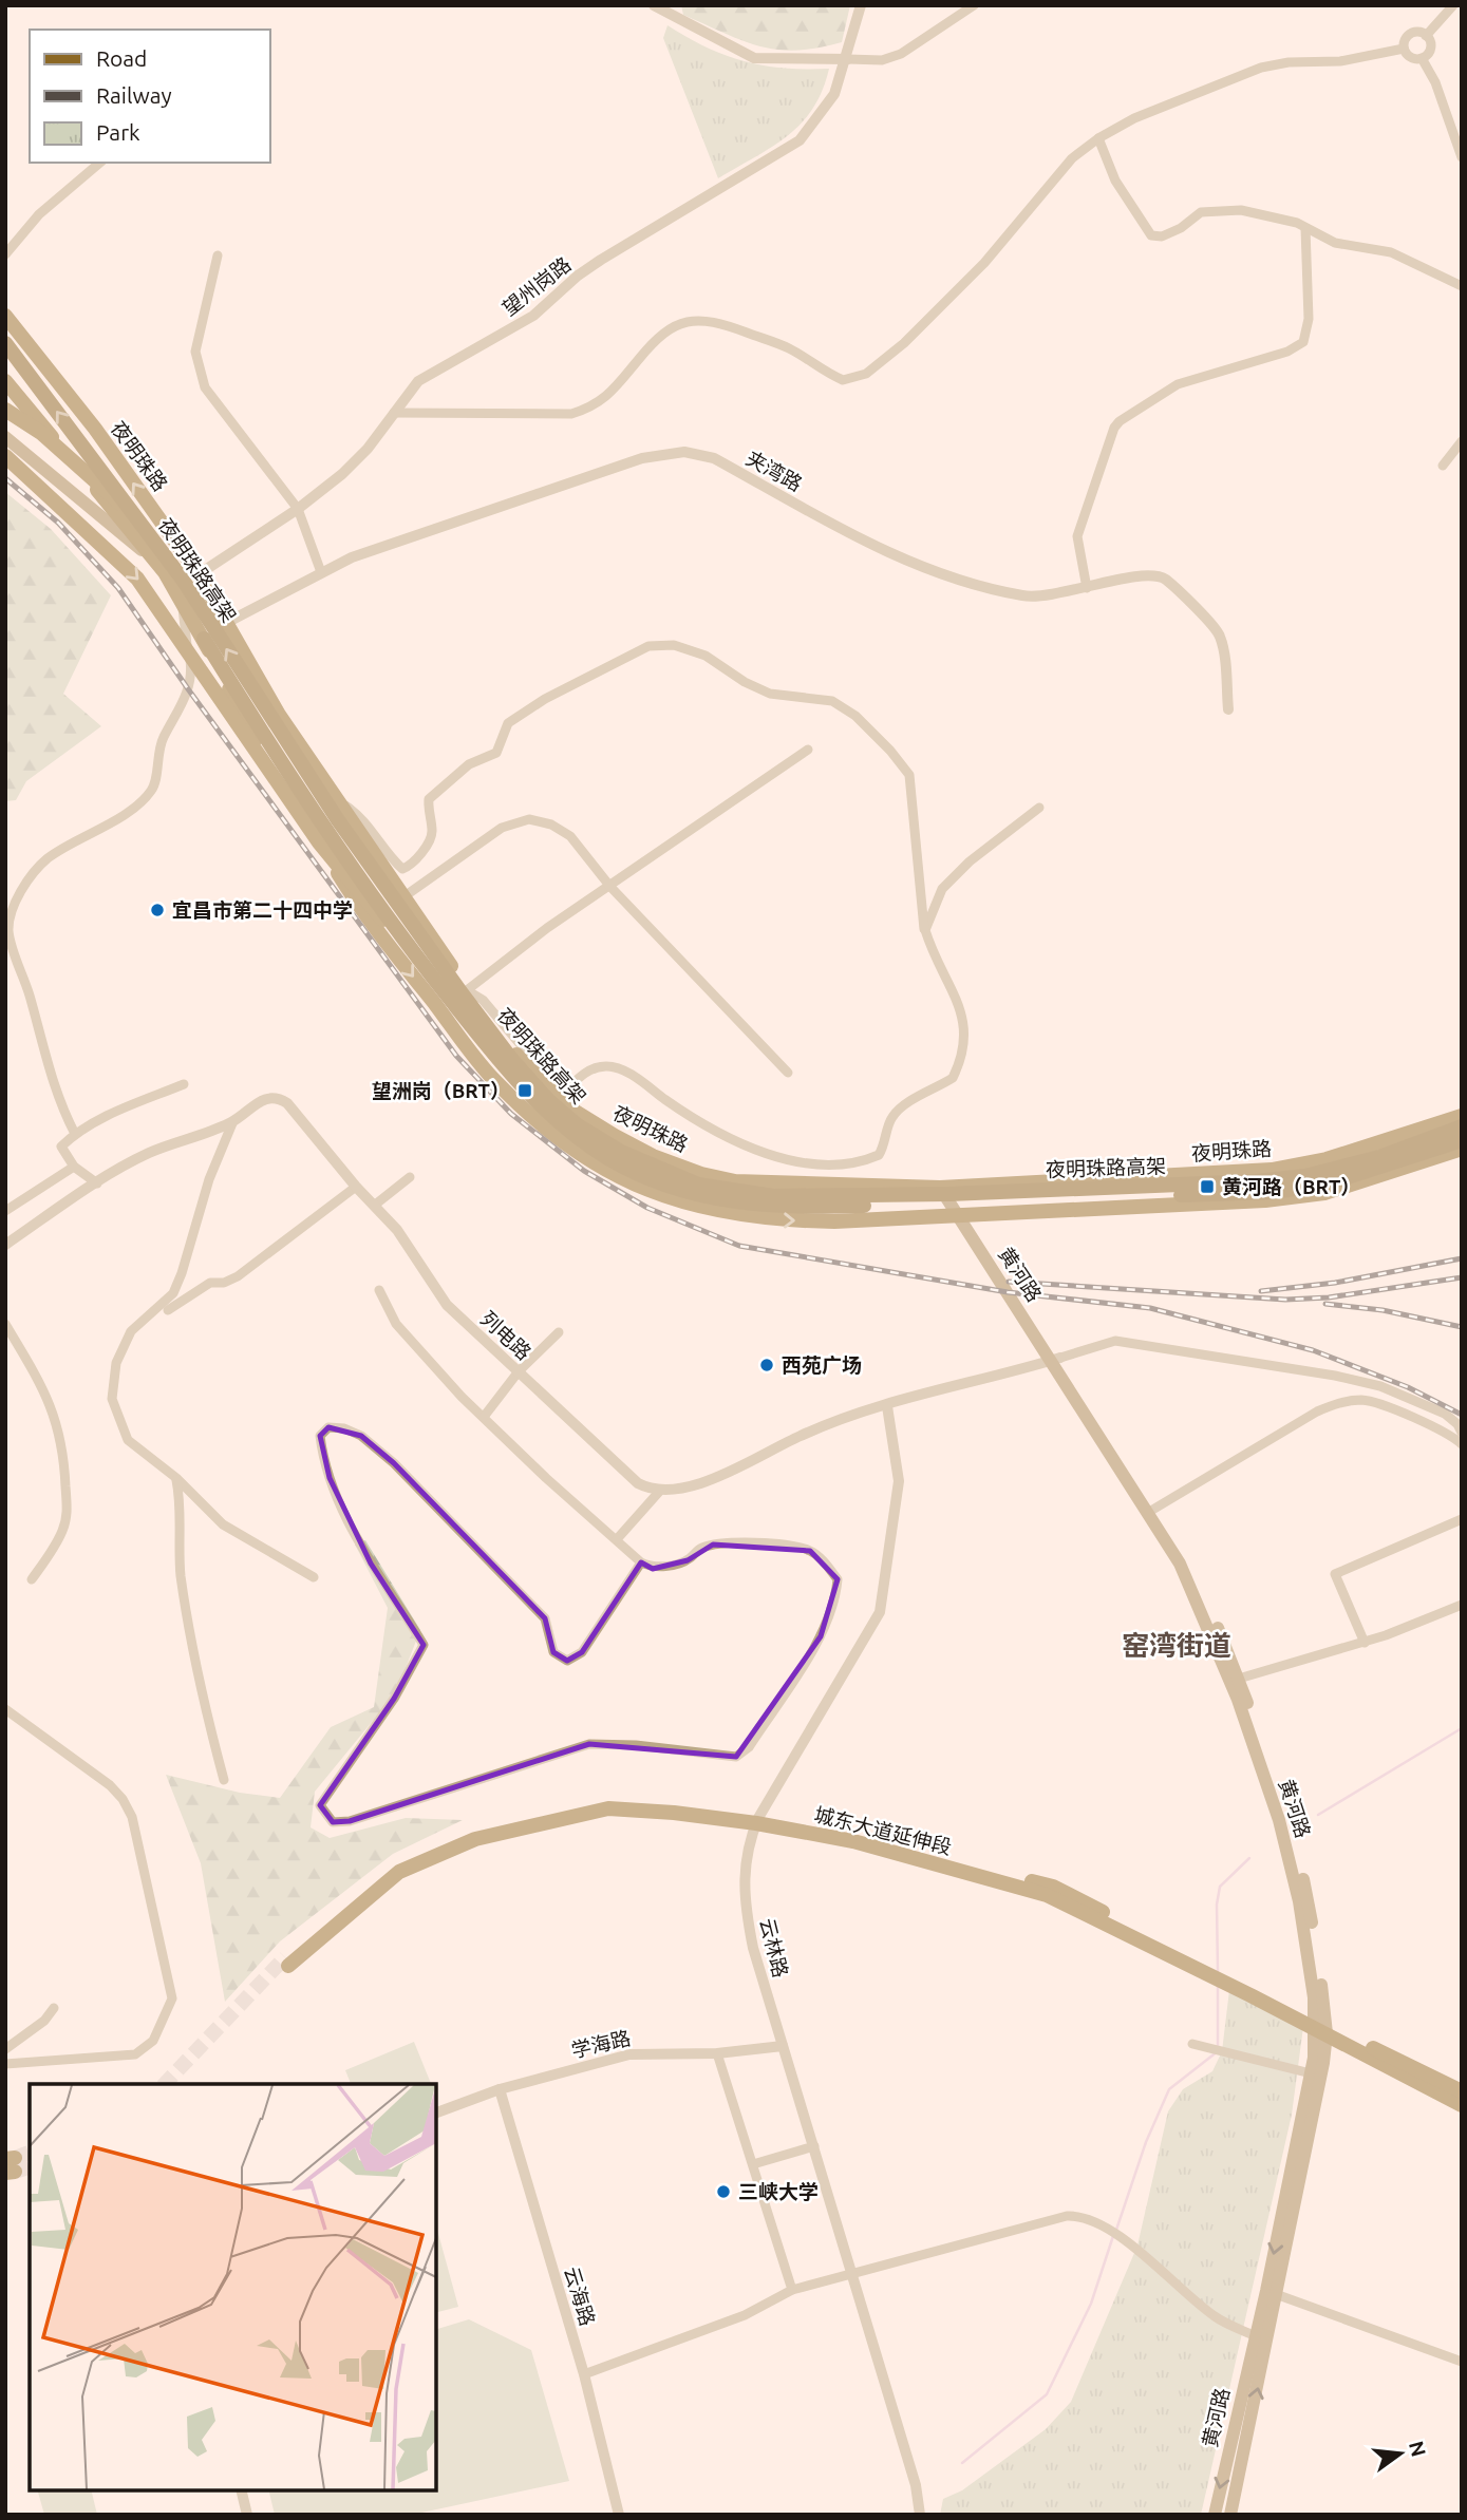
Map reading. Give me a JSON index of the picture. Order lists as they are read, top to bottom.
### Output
{
  "streets": {
    "highway": ["夜明珠路高架"],
    "main road": ["夜明珠路", "黄河路", "城东大道延伸段"],
    "street": [
      "望州岗路",
      "夹湾路",
      "列电路",
      "云林路",
      "学海路",
      "云海路"
    ]
  },
  "crossings": [
    ["望州岗路", "夜明珠路"],
    ["夜明珠路", "夹湾路"],
    ["夜明珠路", "黄河路"],
    ["黄河路", "城东大道延伸段"],
    ["城东大道延伸段", "云林路"],
    ["云林路", "学海路"],
    ["学海路", "云海路"]
  ],
  "one_way": ["夜明珠路高架"],
  "districts": ["窑湾街道"],
  "places": {
    "other": ["宜昌市第二十四中学", "西苑广场", "三峡大学"],
    "transit": ["望洲岗（BRT）", "黄河路（BRT）"]
  },
  "legend": ["Road", "Railway", "Park"],
  "north": "right"
}
